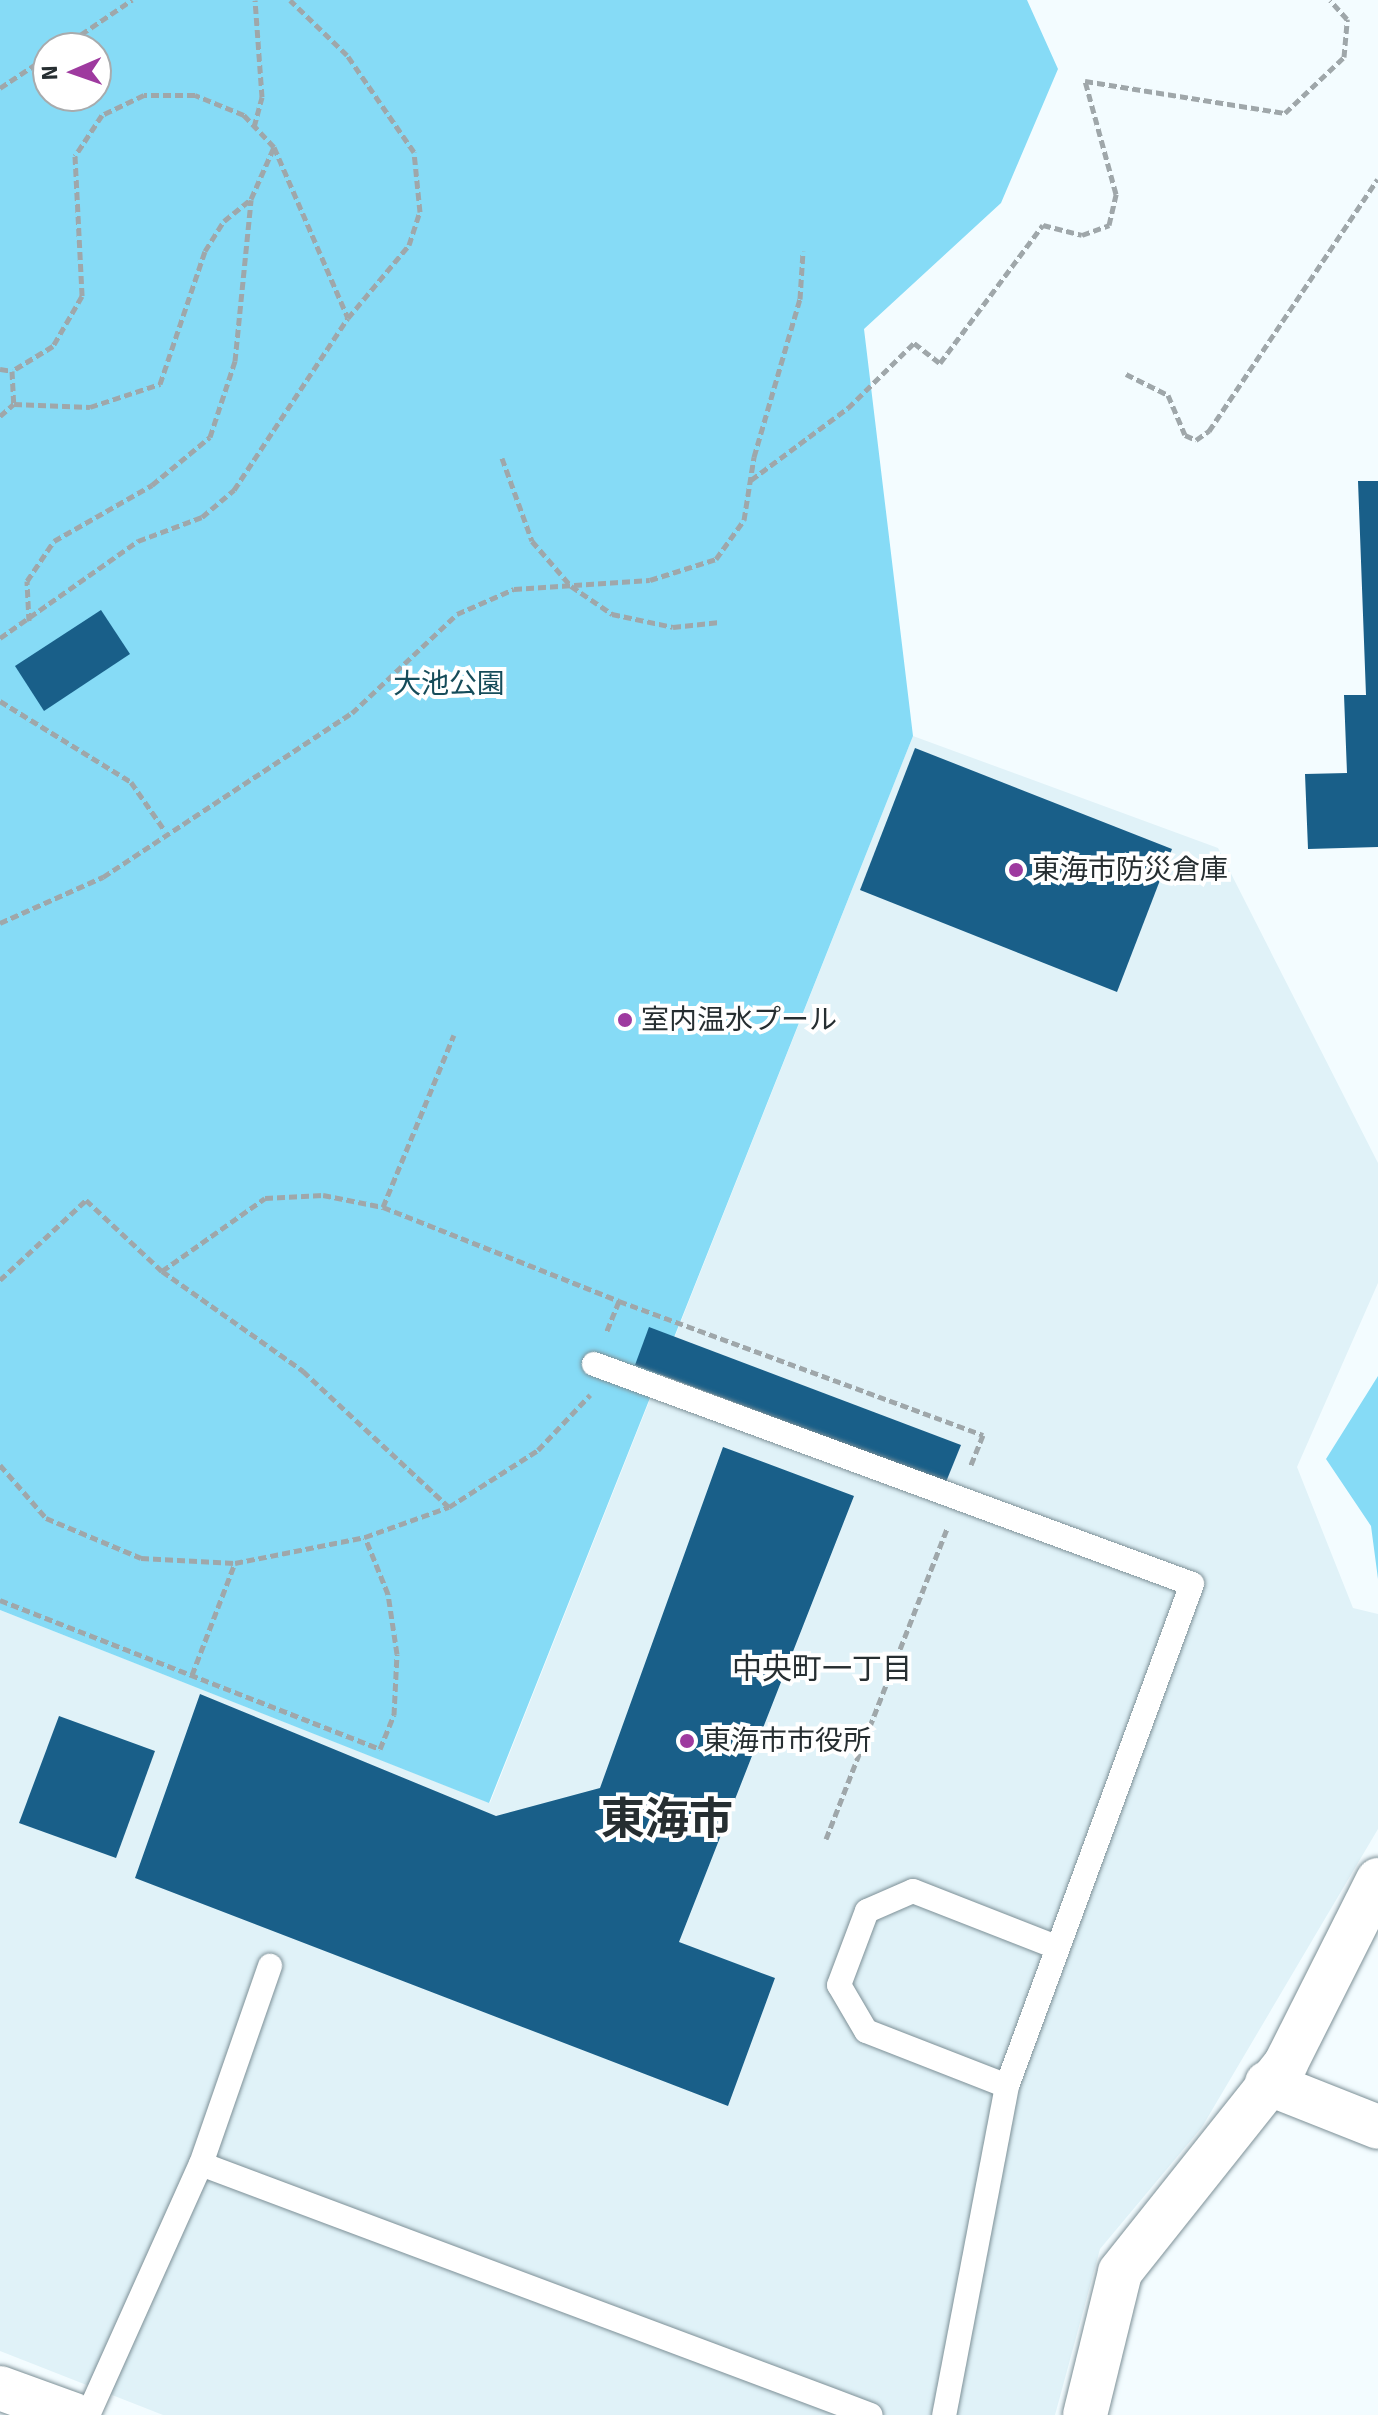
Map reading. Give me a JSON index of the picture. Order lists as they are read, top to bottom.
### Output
{
  "districts": ["中央町一丁目", "東海市"],
  "parks": ["大池公園"],
  "places": ["東海市防災倉庫", "室内温水プール", "東海市市役所"],
  "north": "left"
}
